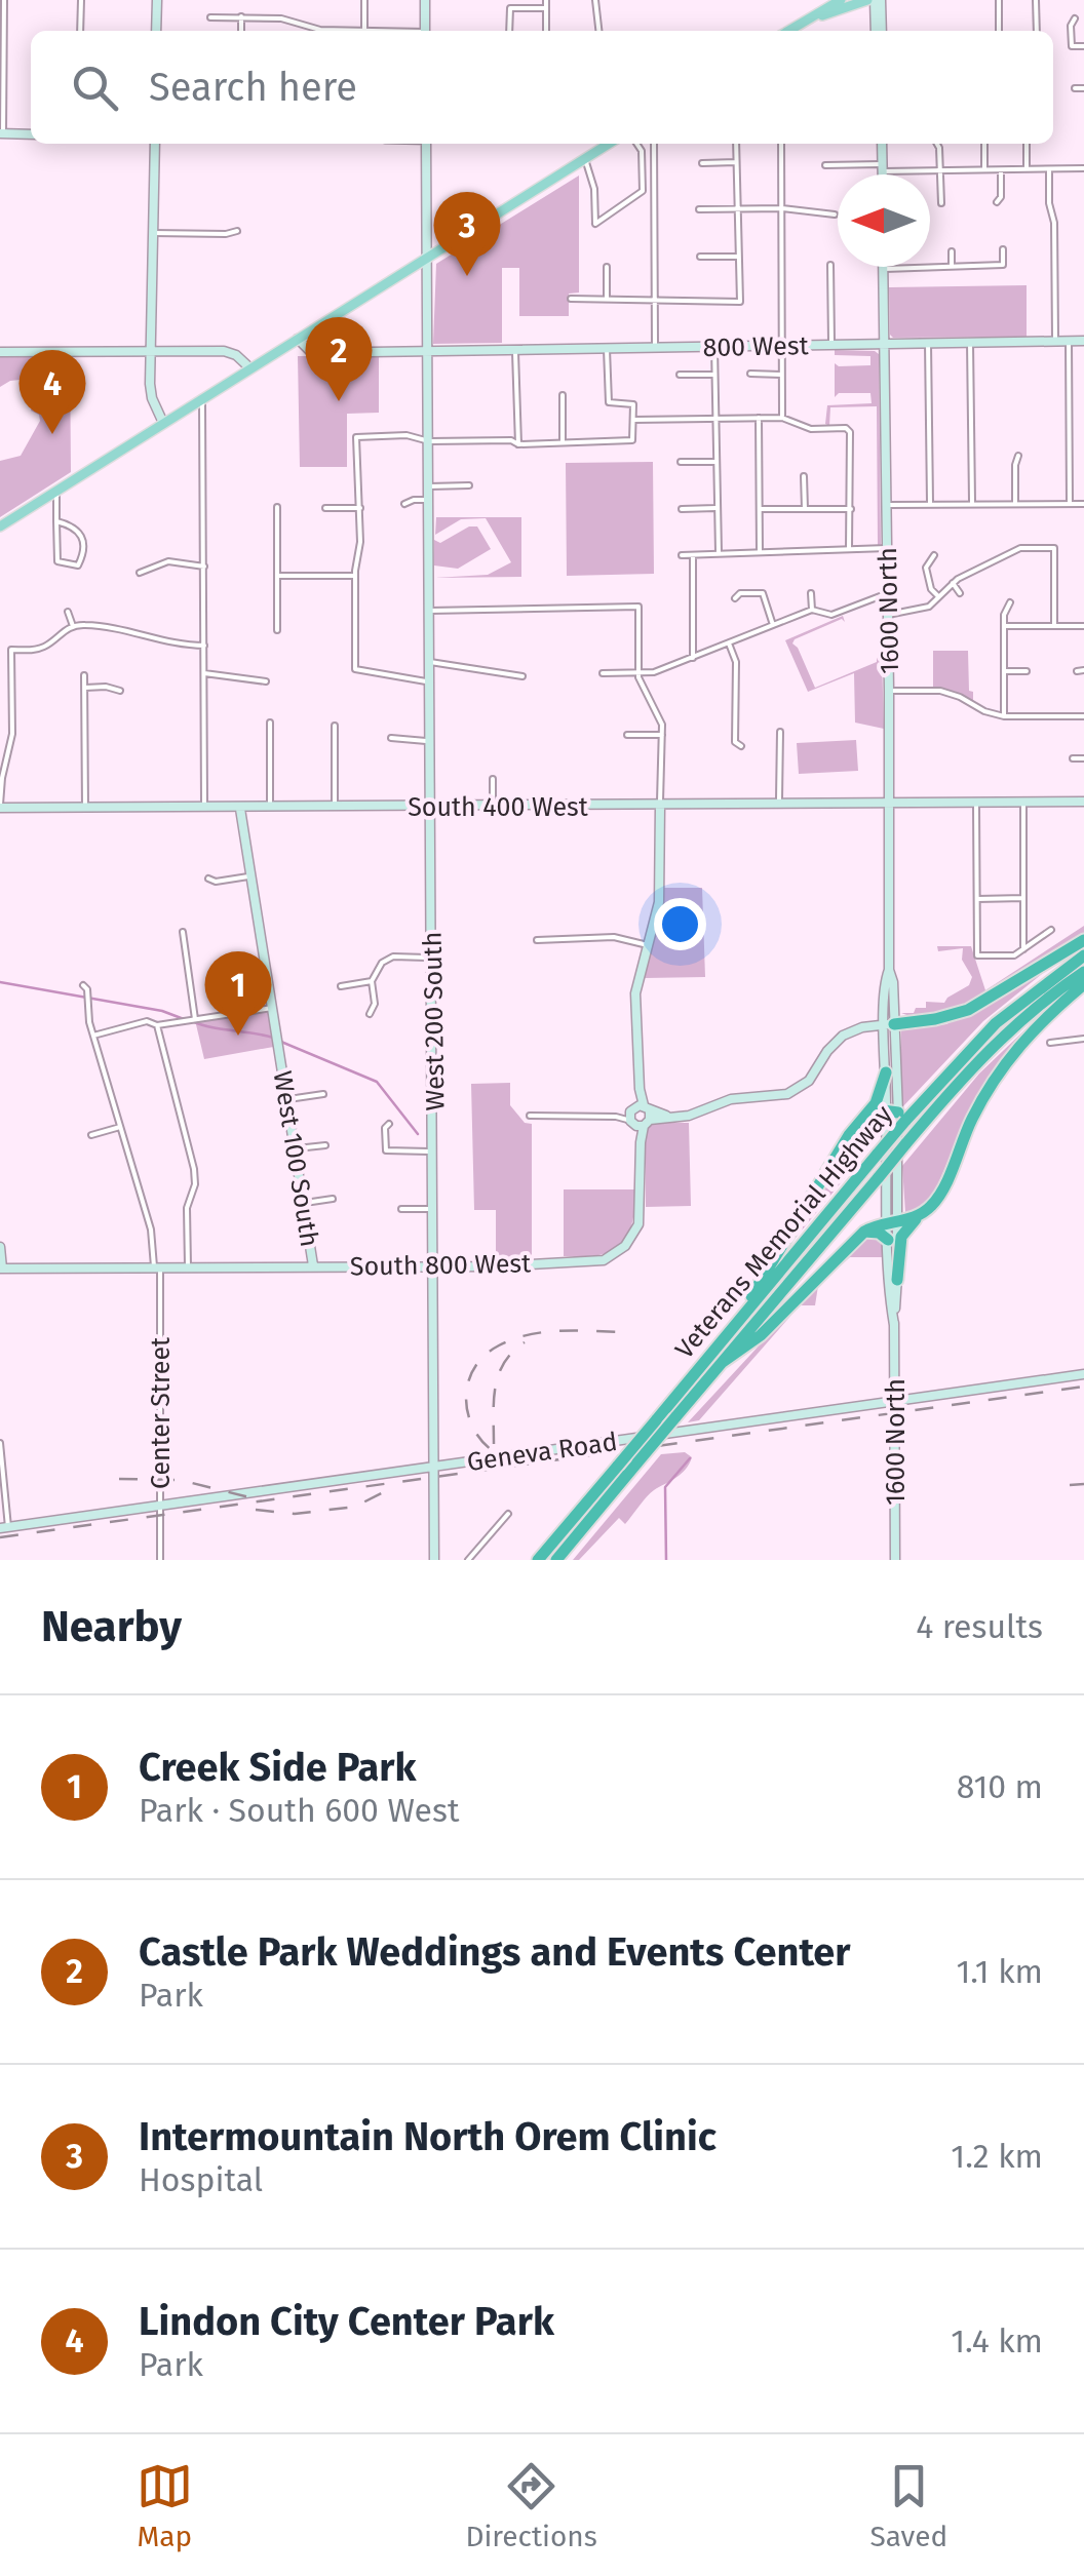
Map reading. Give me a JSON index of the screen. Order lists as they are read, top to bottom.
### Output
{
  "streets": {
    "highway": ["Veterans Memorial Highway"],
    "street": [
      "800 West",
      "1600 North",
      "South 400 West",
      "West 200 South",
      "West 100 South",
      "South 800 West",
      "Center Street",
      "Geneva Road"
    ]
  },
  "crossings": [
    ["800 West", "1600 North"],
    ["800 West", "West 200 South"],
    ["1600 North", "South 400 West"],
    ["1600 North", "Veterans Memorial Highway"],
    ["1600 North", "Geneva Road"],
    ["South 400 West", "West 200 South"],
    ["South 400 West", "West 100 South"],
    ["West 200 South", "South 800 West"],
    ["West 200 South", "Geneva Road"],
    ["West 100 South", "South 800 West"],
    ["South 800 West", "Center Street"],
    ["Center Street", "Geneva Road"]
  ],
  "north": "left",
  "page": {
    "search": "Search here",
    "pins": [
      "3",
      "2",
      "4",
      "1"
    ],
    "heading": ["Nearby", "4 results"],
    "list": [
      {
        "mark": "1",
        "name": "Creek Side Park",
        "note": "Park · South 600 West",
        "value": "810 m"
      },
      {
        "mark": "2",
        "name": "Castle Park Weddings and Events Center",
        "note": "Park",
        "value": "1.1 km"
      },
      {
        "mark": "3",
        "name": "Intermountain North Orem Clinic",
        "note": "Hospital",
        "value": "1.2 km"
      },
      {
        "mark": "4",
        "name": "Lindon City Center Park",
        "note": "Park",
        "value": "1.4 km"
      }
    ],
    "nav": ["Map", "Directions", "Saved"]
  }
}
